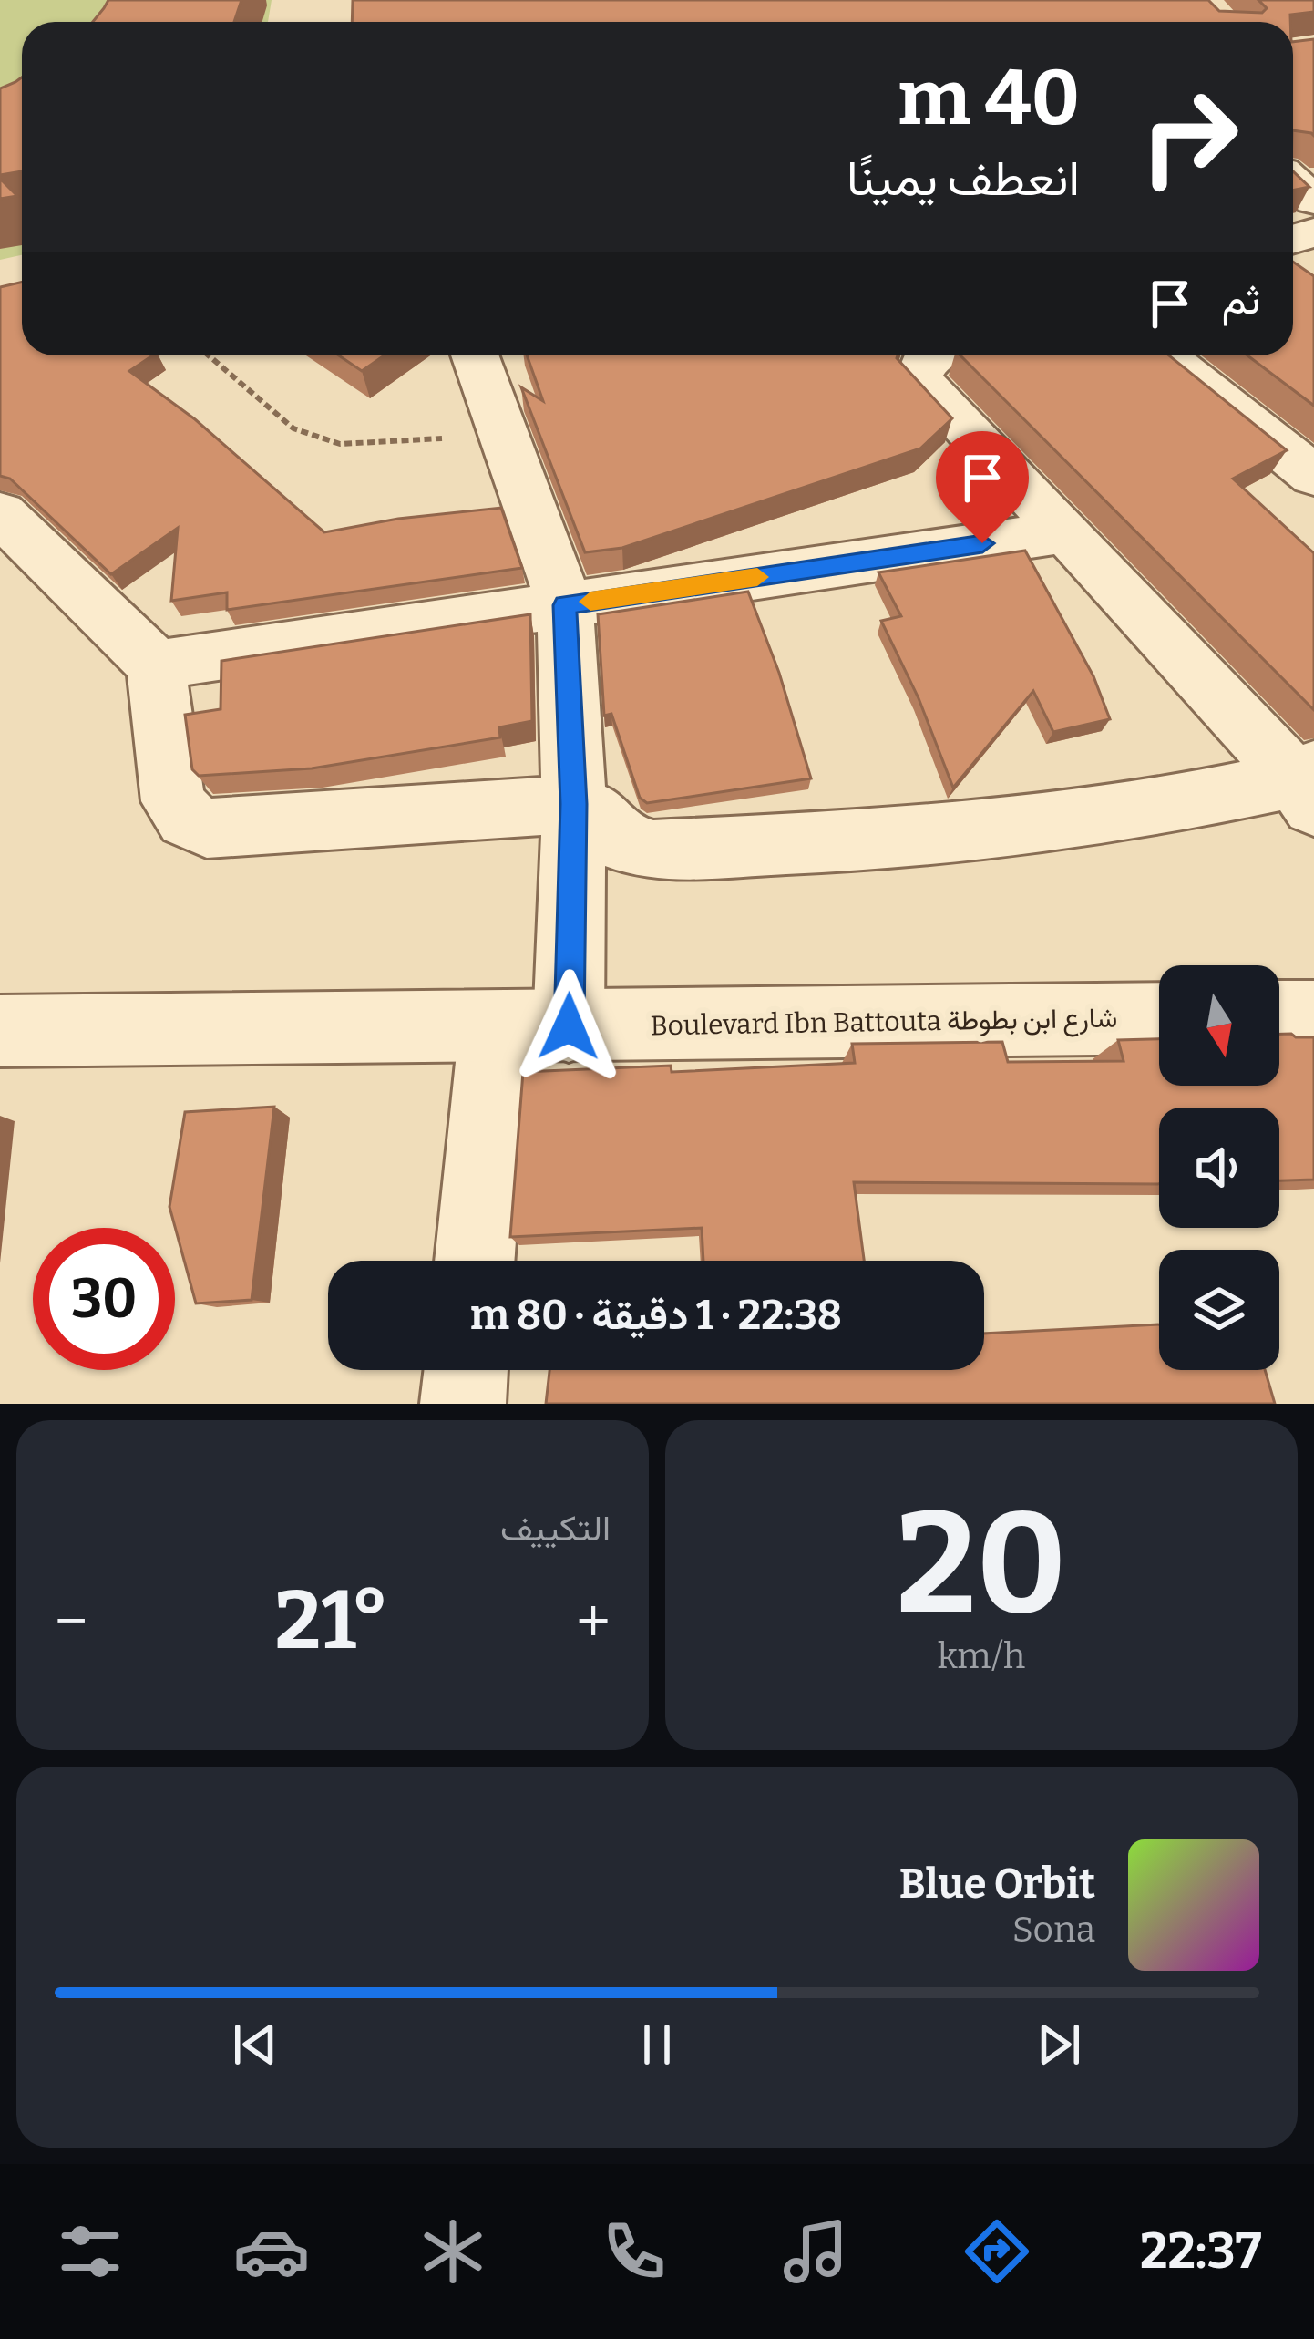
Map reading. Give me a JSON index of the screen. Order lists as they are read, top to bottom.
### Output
{
  "streets": {
    "street": ["Boulevard Ibn Battouta شارع ابن بطوطة"]
  },
  "north": "bottom",
  "page": {
    "turn": ["40 m", "انعطف يمينًا"],
    "then": "ثم",
    "limit": "30",
    "trip": "22:38 · 1 دقيقة · 80 m",
    "tile": [
      ["20", "km/h"],
      "التكييف"
    ],
    "heat": ["−", "21°", "+"],
    "song": ["Blue Orbit", "Sona"],
    "tabs": "22:37"
  }
}
